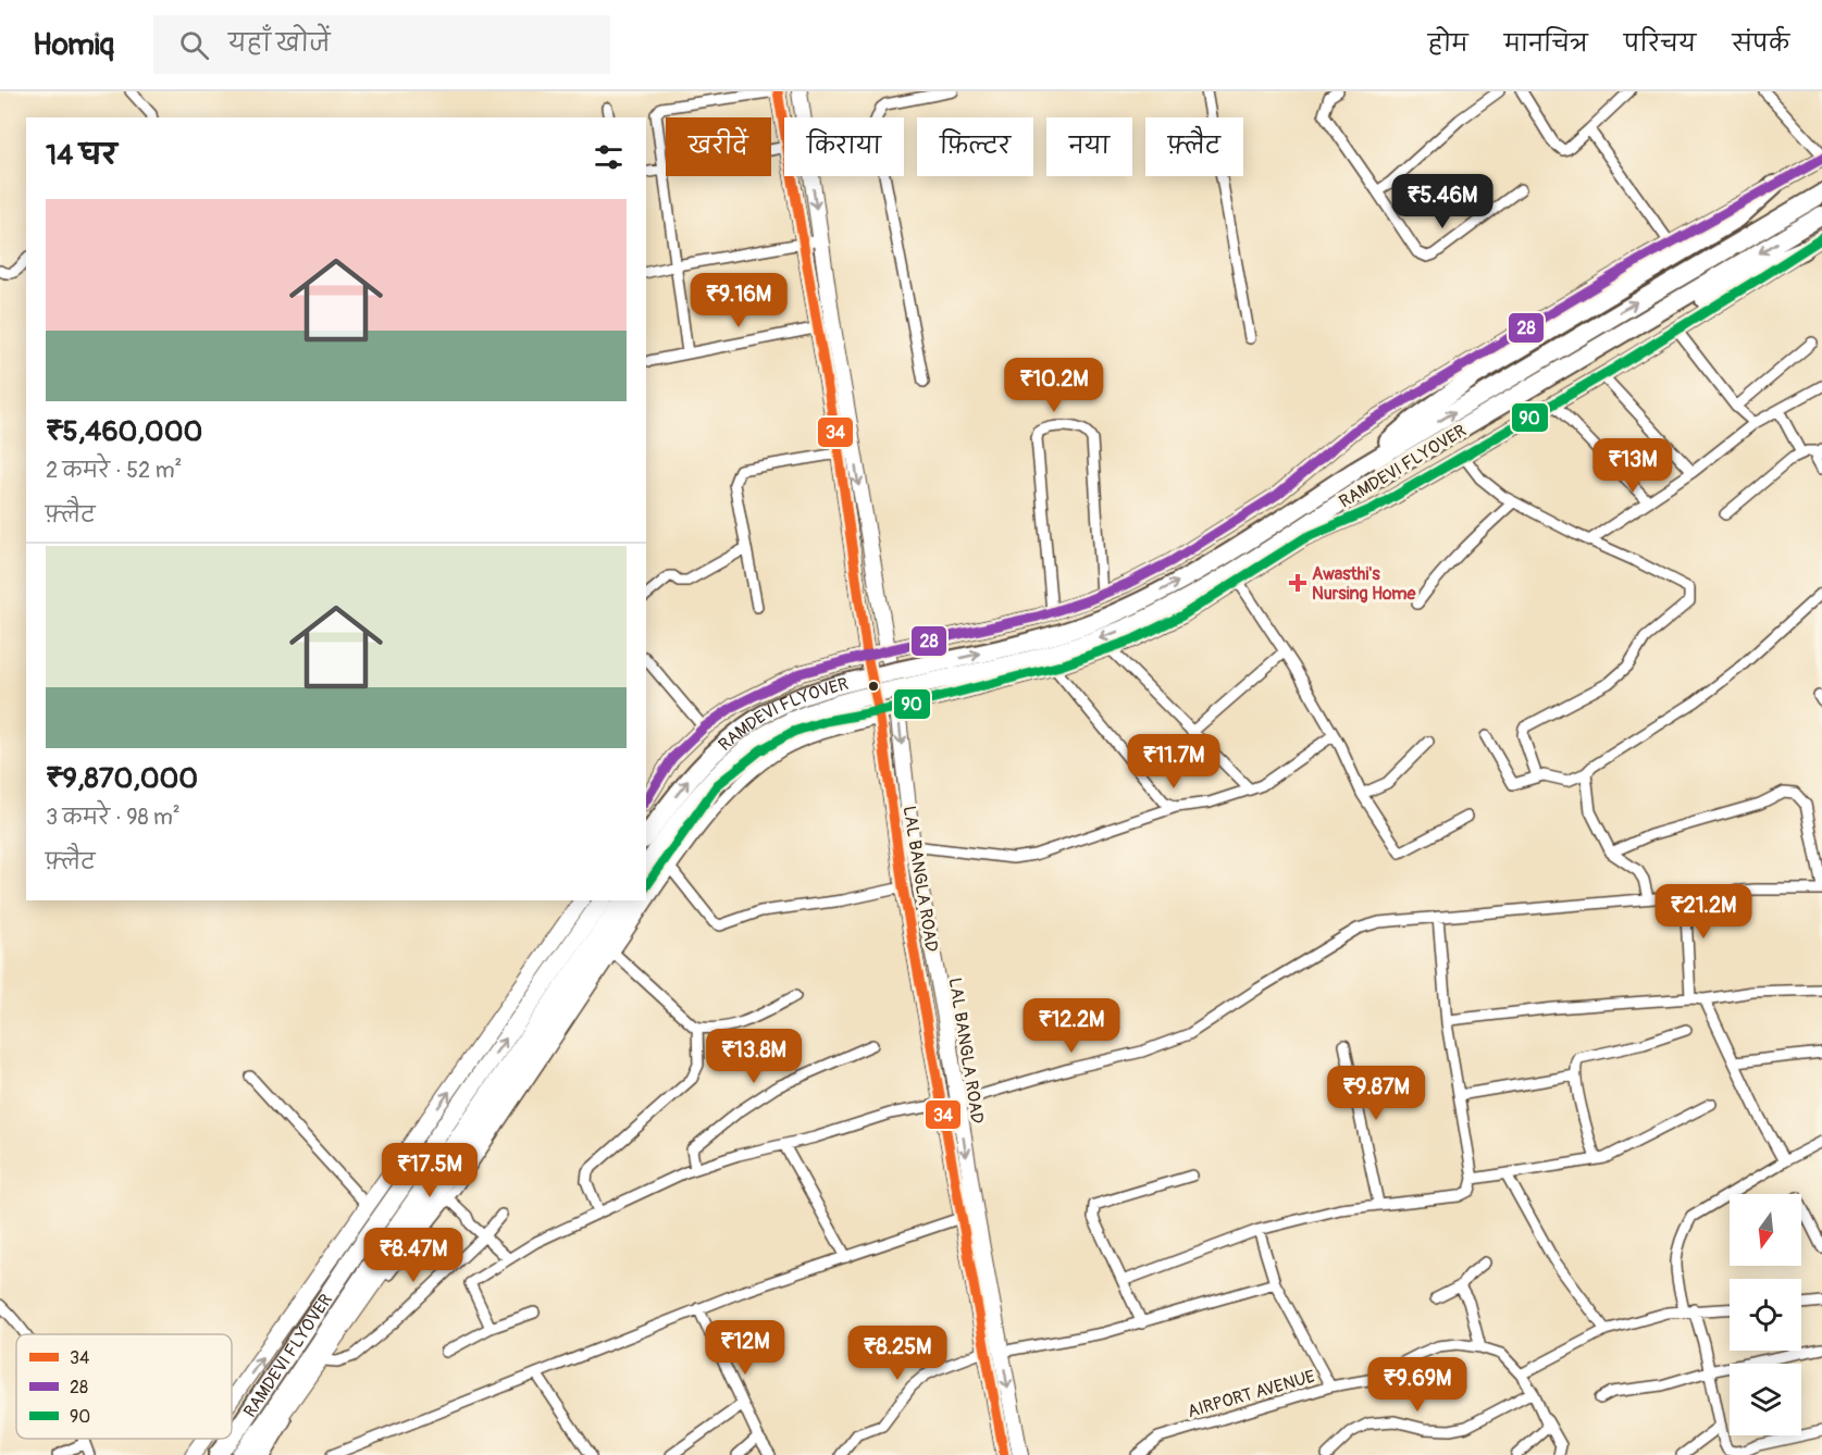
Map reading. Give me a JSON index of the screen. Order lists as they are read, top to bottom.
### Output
{
  "streets": {
    "highway": ["RAMDEVI FLYOVER"],
    "main road": ["LAL BANGLA ROAD"],
    "street": ["AIRPORT AVENUE"]
  },
  "places": {
    "health": ["Awasthi's Nursing Home"]
  },
  "lines": ["transit line 34", "transit line 28", "transit line 90"],
  "legend": ["34", "28", "90"],
  "north": "bottom",
  "page": {
    "header": "Homiq",
    "search": "यहाँ खोजें",
    "nav": [
      "होम",
      "मानचित्र",
      "परिचय",
      "संपर्क"
    ],
    "chip": [
      "खरीदें",
      "किराया",
      "फ़िल्टर",
      "नया",
      "फ़्लैट"
    ],
    "heading": "14 घर",
    "price": [
      "₹5.46M",
      "₹9.16M",
      "₹10.2M",
      "₹13M",
      "₹11.7M",
      "₹21.2M",
      "₹12.2M",
      "₹13.8M",
      "₹9.87M",
      "₹17.5M",
      "₹8.47M",
      "₹12M",
      "₹8.25M",
      "₹9.69M"
    ],
    "list": [
      {
        "name": "₹5,460,000",
        "note": "2 कमरे · 52 m² · फ़्लैट"
      },
      {
        "name": "₹9,870,000",
        "note": "3 कमरे · 98 m² · फ़्लैट"
      }
    ]
  }
}
